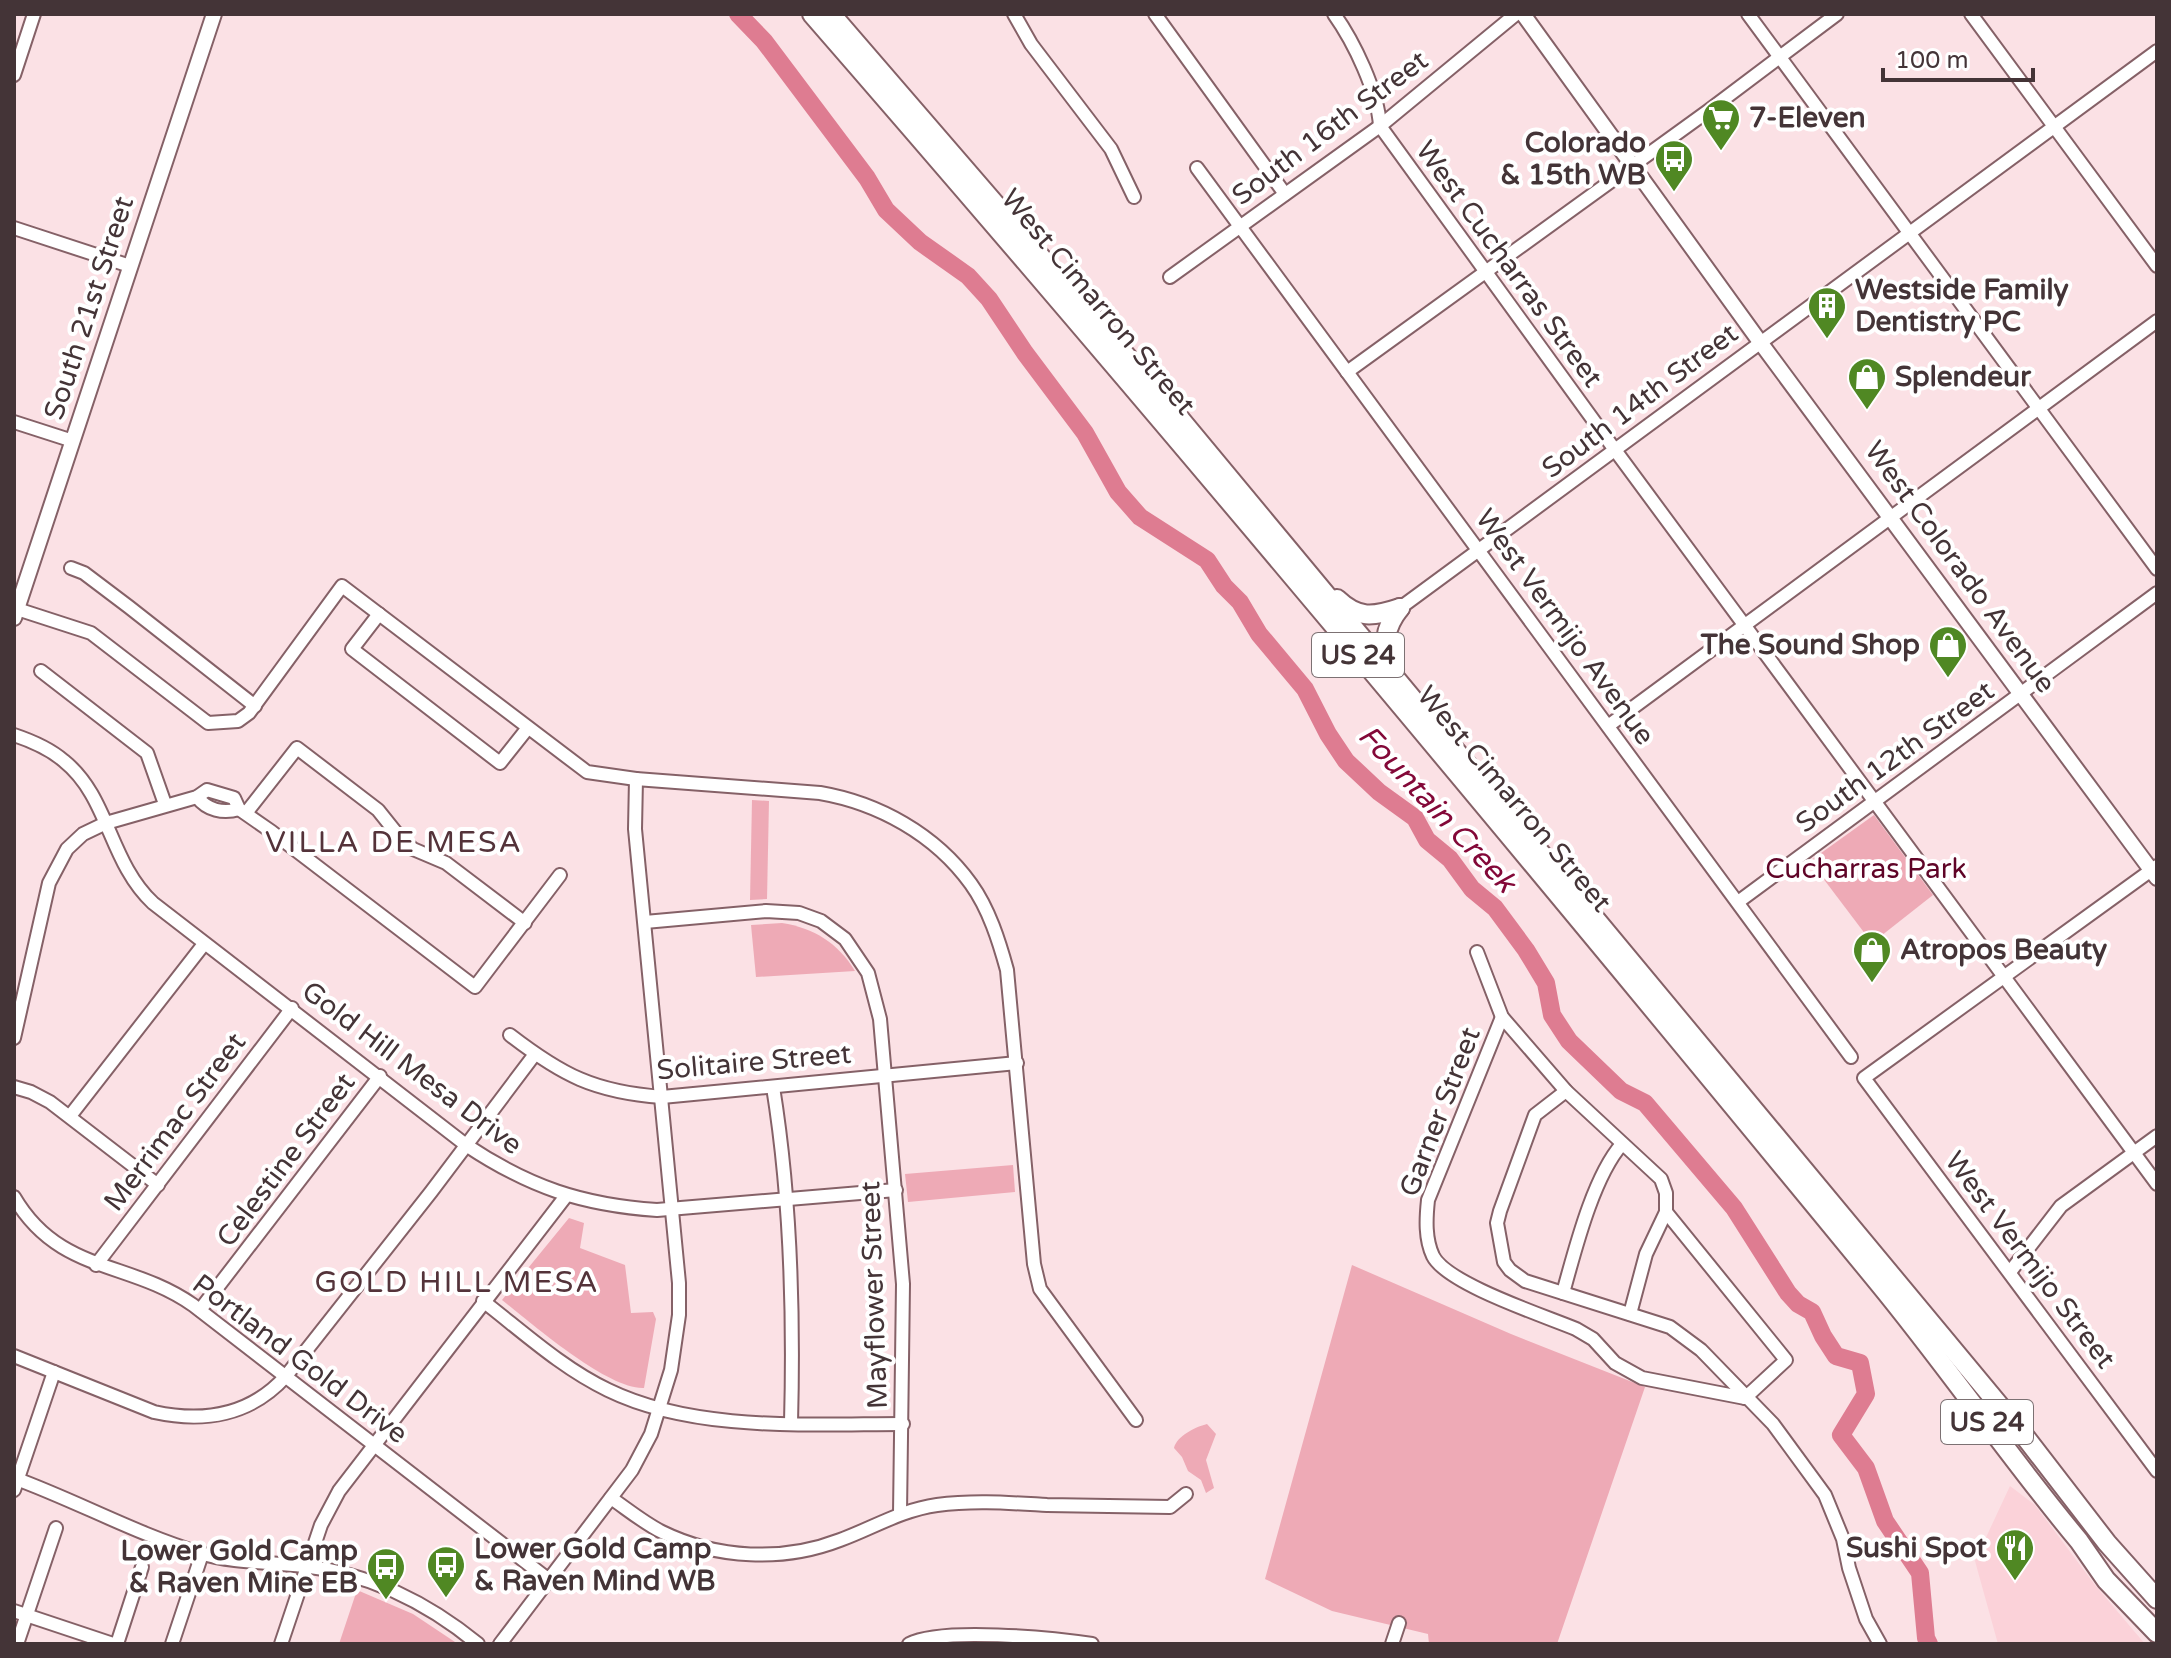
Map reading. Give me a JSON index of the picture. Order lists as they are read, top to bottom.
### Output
{
  "streets": {
    "highway": ["West Cimarron Street", "US 24"],
    "main road": ["South 21st Street", "West Colorado Avenue"],
    "street": [
      "South 16th Street",
      "West Cucharras Street",
      "South 14th Street",
      "West Vermijo Avenue",
      "South 12th Street",
      "Solitaire Street",
      "Gold Hill Mesa Drive",
      "Garner Street",
      "Merrimac Street",
      "Celestine Street",
      "West Vermijo Street",
      "Mayflower Street",
      "Portland Gold Drive"
    ]
  },
  "crossings": [
    ["South 16th Street", "West Cucharras Street"],
    ["South 16th Street", "West Vermijo Avenue"],
    ["West Cucharras Street", "South 14th Street"],
    ["West Cucharras Street", "South 12th Street"],
    ["West Cucharras Street", "West Vermijo Street"],
    ["South 14th Street", "West Colorado Avenue"],
    ["South 14th Street", "West Vermijo Avenue"],
    ["West Colorado Avenue", "South 12th Street"],
    ["West Vermijo Avenue", "South 12th Street"],
    ["Solitaire Street", "Mayflower Street"],
    ["Gold Hill Mesa Drive", "Merrimac Street"],
    ["Gold Hill Mesa Drive", "Celestine Street"],
    ["Gold Hill Mesa Drive", "Mayflower Street"],
    ["Merrimac Street", "Portland Gold Drive"],
    ["Celestine Street", "Portland Gold Drive"]
  ],
  "districts": ["VILLA DE MESA", "GOLD HILL MESA"],
  "water": ["Fountain Creek"],
  "parks": ["Cucharras Park"],
  "places": {
    "supermarket": ["7-Eleven"],
    "bus stop": ["Colorado & 15th WB", "Lower Gold Camp & Raven Mind WB", "Lower Gold Camp & Raven Mine EB"],
    "building": ["Westside Family Dentistry PC"],
    "shop": ["Splendeur", "The Sound Shop", "Atropos Beauty"],
    "restaurant": ["Sushi Spot"]
  },
  "scale_bar": "100 m"
}
